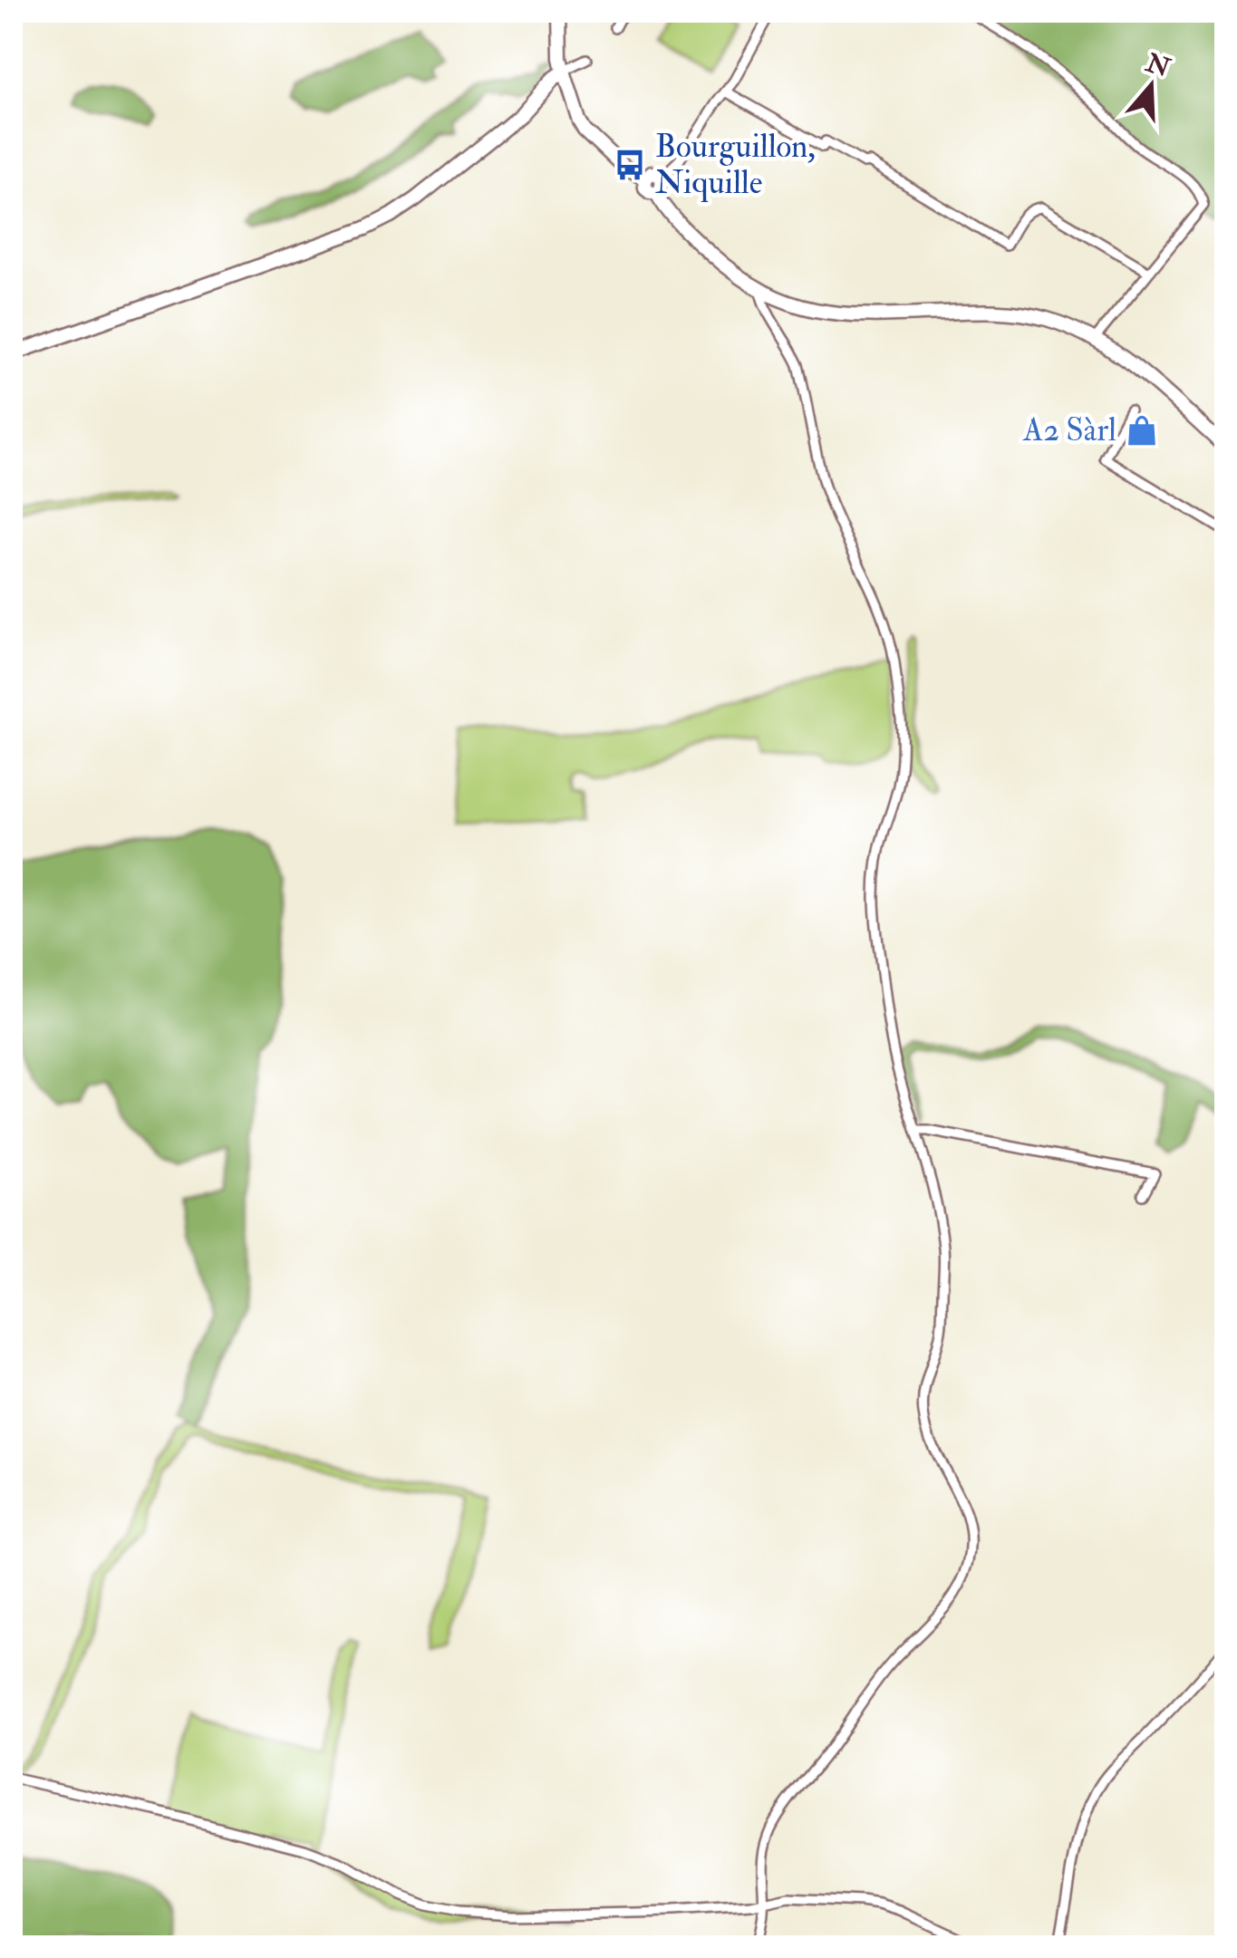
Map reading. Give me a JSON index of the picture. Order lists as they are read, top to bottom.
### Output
{
  "places": {
    "bus stop": ["Bourguillon, Niquille"],
    "shop": ["A2 Sàrl"]
  },
  "north": "top"
}
